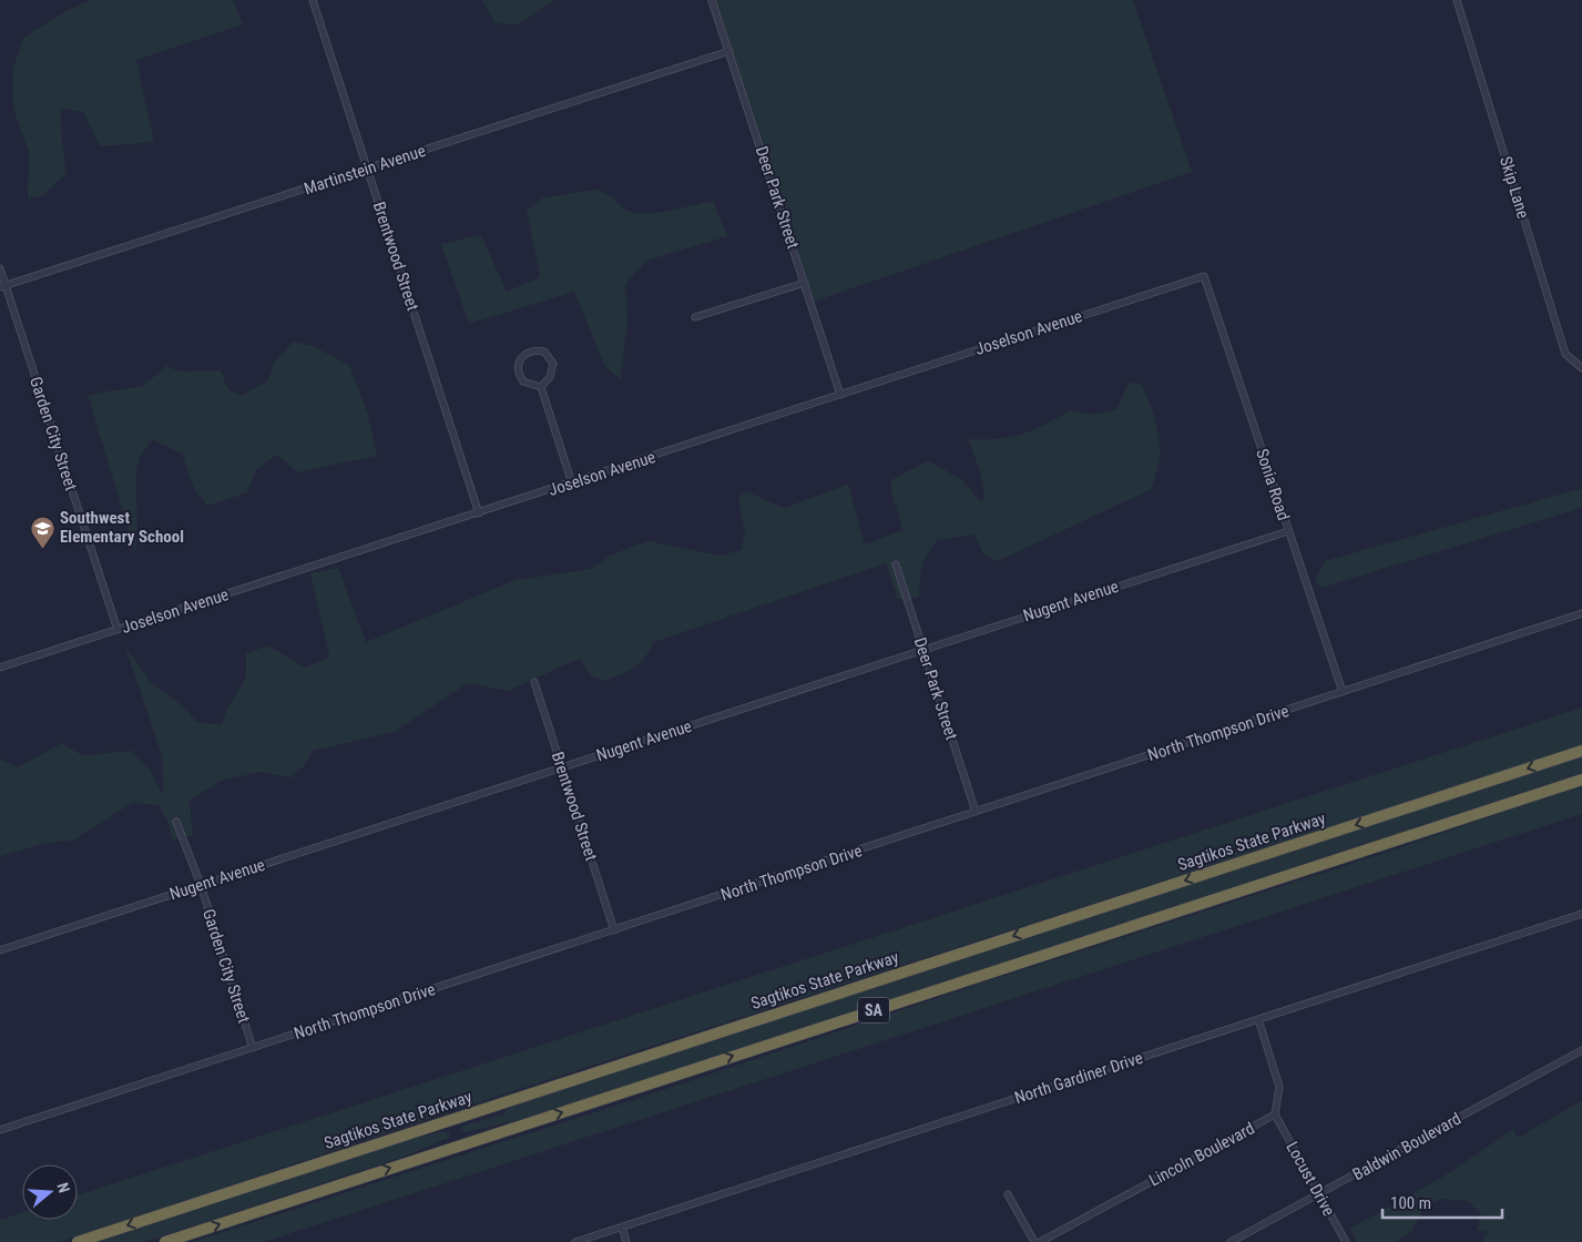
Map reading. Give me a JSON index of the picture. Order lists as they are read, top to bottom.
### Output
{
  "streets": {
    "highway": ["Sagtikos State Parkway", "SA"],
    "street": [
      "Martinstein Avenue",
      "Skip Lane",
      "Deer Park Street",
      "Brentwood Street",
      "Joselson Avenue",
      "Garden City Street",
      "Sonia Road",
      "Nugent Avenue",
      "North Thompson Drive",
      "North Gardiner Drive",
      "Baldwin Boulevard",
      "Lincoln Boulevard",
      "Locust Drive"
    ]
  },
  "crossings": [
    ["Martinstein Avenue", "Deer Park Street"],
    ["Martinstein Avenue", "Brentwood Street"],
    ["Martinstein Avenue", "Garden City Street"],
    ["Deer Park Street", "Joselson Avenue"],
    ["Deer Park Street", "Nugent Avenue"],
    ["Deer Park Street", "North Thompson Drive"],
    ["Brentwood Street", "Joselson Avenue"],
    ["Brentwood Street", "Nugent Avenue"],
    ["Brentwood Street", "North Thompson Drive"],
    ["Joselson Avenue", "Garden City Street"],
    ["Joselson Avenue", "Sonia Road"],
    ["Garden City Street", "Nugent Avenue"],
    ["Garden City Street", "North Thompson Drive"],
    ["Sonia Road", "Nugent Avenue"],
    ["Sonia Road", "North Thompson Drive"],
    ["Baldwin Boulevard", "Locust Drive"],
    ["Lincoln Boulevard", "Locust Drive"]
  ],
  "places": {
    "school or university": ["Southwest Elementary School"]
  },
  "scale_bar": "100 m",
  "north": "right"
}
